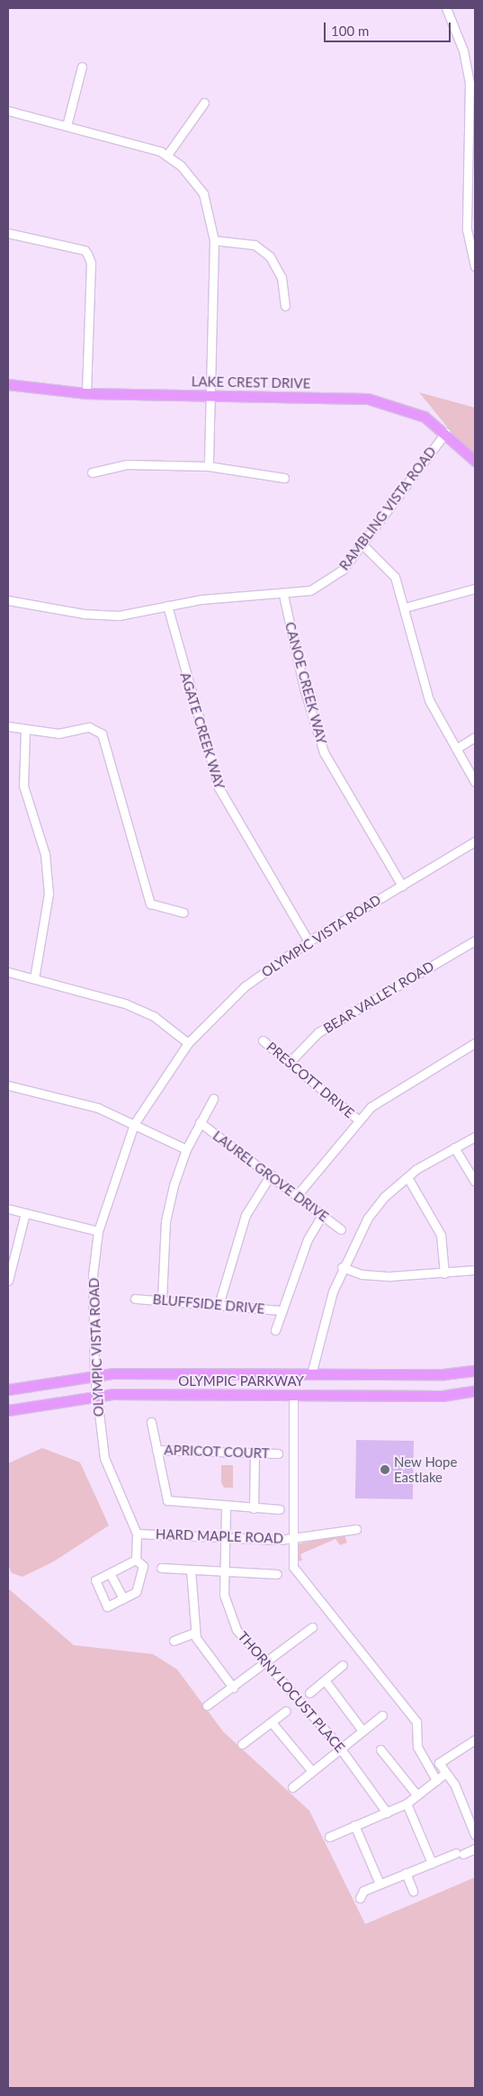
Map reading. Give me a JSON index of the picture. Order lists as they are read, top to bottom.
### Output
{
  "streets": {
    "main road": ["LAKE CREST DRIVE", "OLYMPIC PARKWAY"],
    "street": [
      "RAMBLING VISTA ROAD",
      "CANOE CREEK WAY",
      "AGATE CREEK WAY",
      "OLYMPIC VISTA ROAD",
      "BEAR VALLEY ROAD",
      "PRESCOTT DRIVE",
      "LAUREL GROVE DRIVE",
      "BLUFFSIDE DRIVE",
      "APRICOT COURT",
      "HARD MAPLE ROAD",
      "THORNY LOCUST PLACE"
    ]
  },
  "crossings": [
    ["LAKE CREST DRIVE", "RAMBLING VISTA ROAD"],
    ["RAMBLING VISTA ROAD", "CANOE CREEK WAY"],
    ["RAMBLING VISTA ROAD", "AGATE CREEK WAY"],
    ["CANOE CREEK WAY", "OLYMPIC VISTA ROAD"],
    ["AGATE CREEK WAY", "OLYMPIC VISTA ROAD"],
    ["OLYMPIC VISTA ROAD", "OLYMPIC PARKWAY"],
    ["OLYMPIC VISTA ROAD", "HARD MAPLE ROAD"],
    ["BEAR VALLEY ROAD", "PRESCOTT DRIVE"],
    ["HARD MAPLE ROAD", "THORNY LOCUST PLACE"]
  ],
  "places": ["New Hope Eastlake"],
  "scale_bar": "100 m"
}
